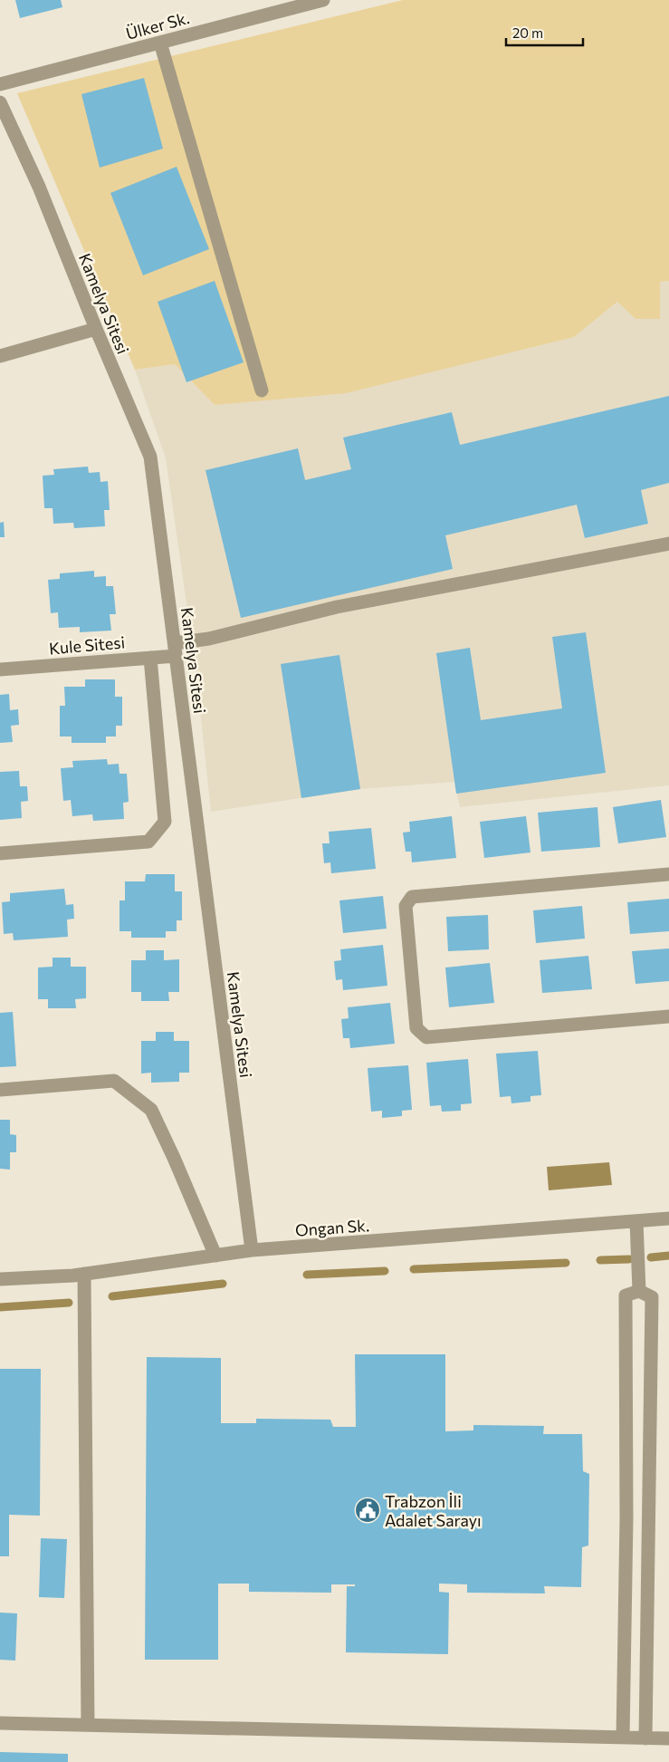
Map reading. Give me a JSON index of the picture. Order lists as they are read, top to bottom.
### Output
{
  "streets": {
    "street": [
      "Ülker Sk.",
      "Kamelya Sitesi",
      "Kule Sitesi",
      "Ongan Sk."
    ]
  },
  "crossings": [
    ["Kamelya Sitesi", "Kule Sitesi"],
    ["Kamelya Sitesi", "Ongan Sk."]
  ],
  "places": {
    "public building": ["Trabzon İli Adalet Sarayı"]
  },
  "scale_bar": "20 m"
}
